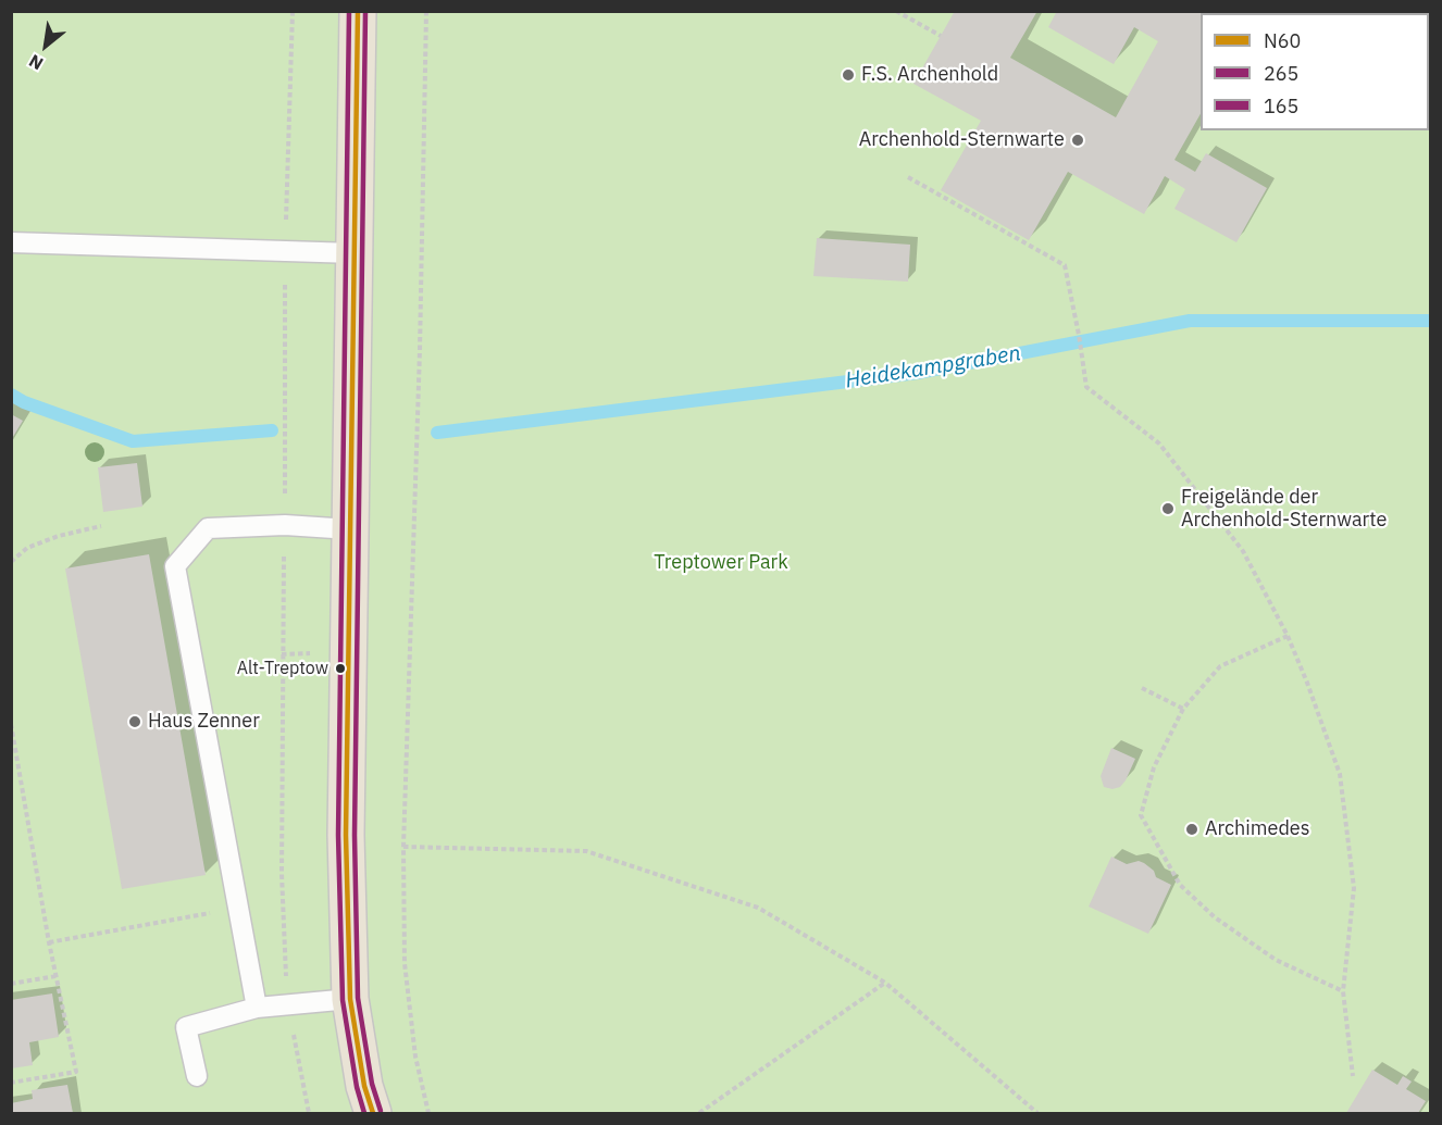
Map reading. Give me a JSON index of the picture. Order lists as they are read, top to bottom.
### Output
{
  "water": ["Heidekampgraben"],
  "parks": ["Treptower Park"],
  "places": [
    "F.S. Archenhold",
    "Archenhold-Sternwarte",
    "Freigelände der Archenhold-Sternwarte",
    "Alt-Treptow",
    "Haus Zenner",
    "Archimedes"
  ],
  "lines": ["transit line N60", "transit line 265", "transit line 165"],
  "legend": ["N60", "265", "165"],
  "north": "bottom left"
}
